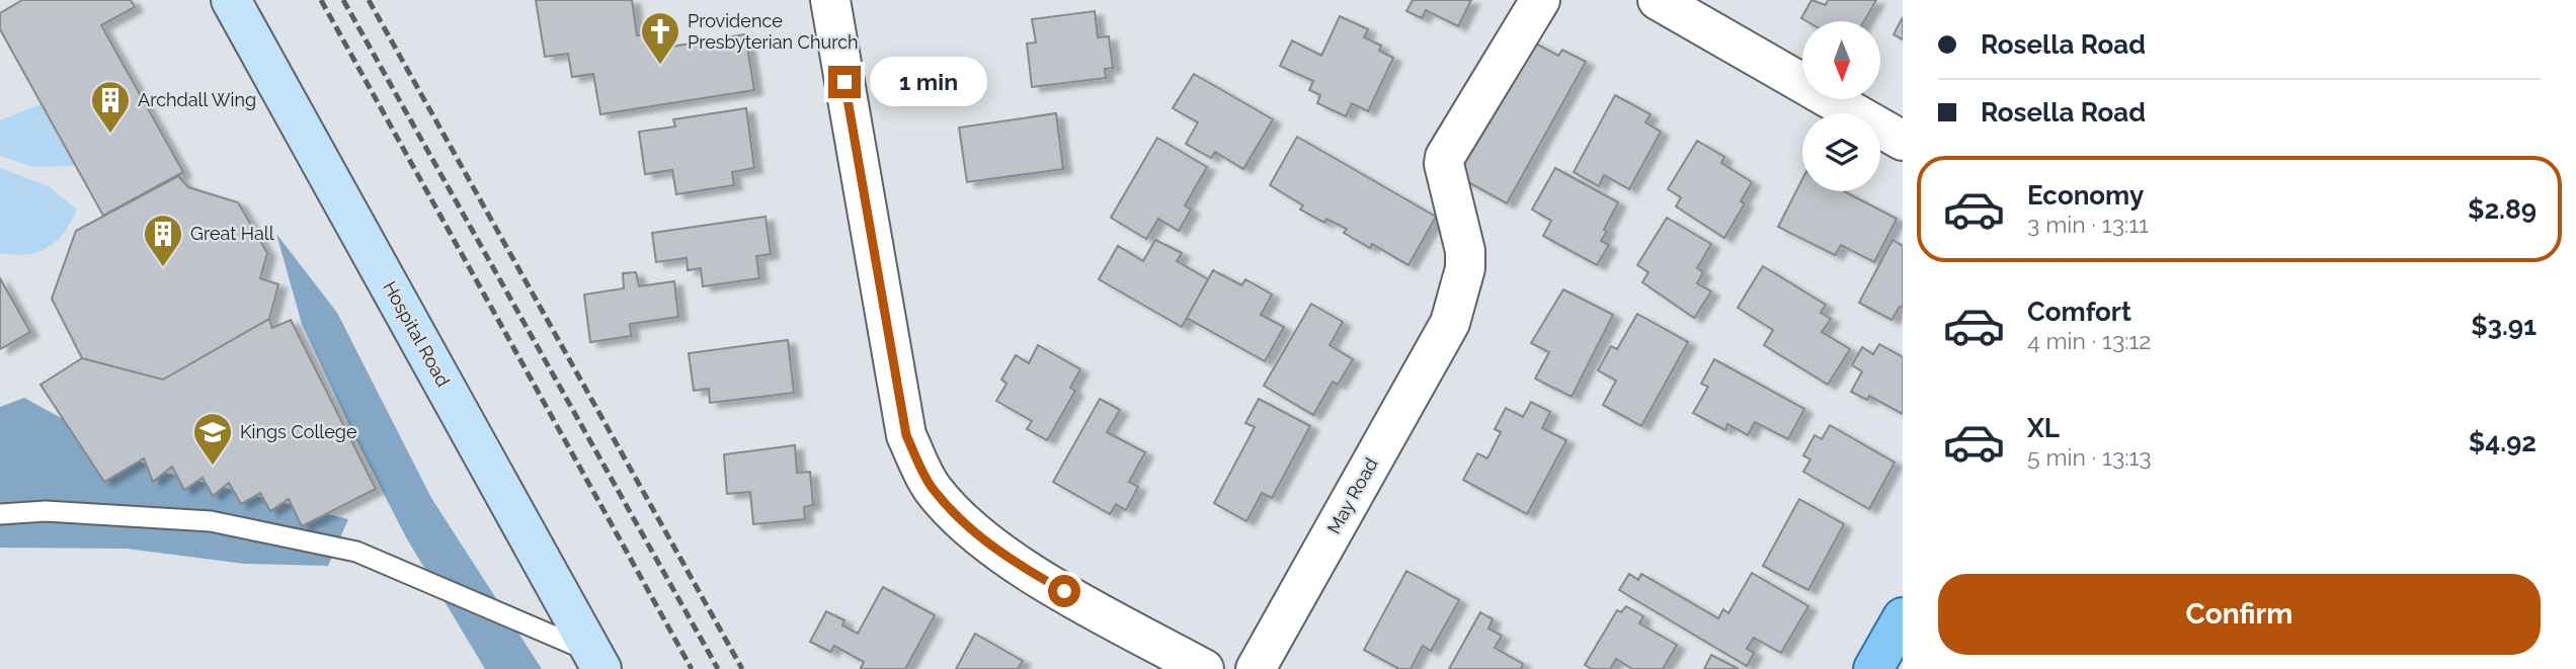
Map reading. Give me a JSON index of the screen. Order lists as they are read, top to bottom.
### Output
{
  "streets": {
    "main road": ["Hospital Road"],
    "street": ["May Road"]
  },
  "places": {
    "church": ["Providence Presbyterian Church"],
    "building": ["Archdall Wing", "Great Hall"],
    "school or university": ["Kings College"]
  },
  "north": "bottom",
  "page": {
    "banner": ["Rosella Road", "Rosella Road"],
    "bubble": "1 min",
    "list": [
      {
        "name": "Economy",
        "note": "3 min · 13:11",
        "value": "$2.89"
      },
      {
        "name": "Comfort",
        "note": "4 min · 13:12",
        "value": "$3.91"
      },
      {
        "name": "XL",
        "note": "5 min · 13:13",
        "value": "$4.92"
      }
    ],
    "buttons": "Confirm"
  }
}
